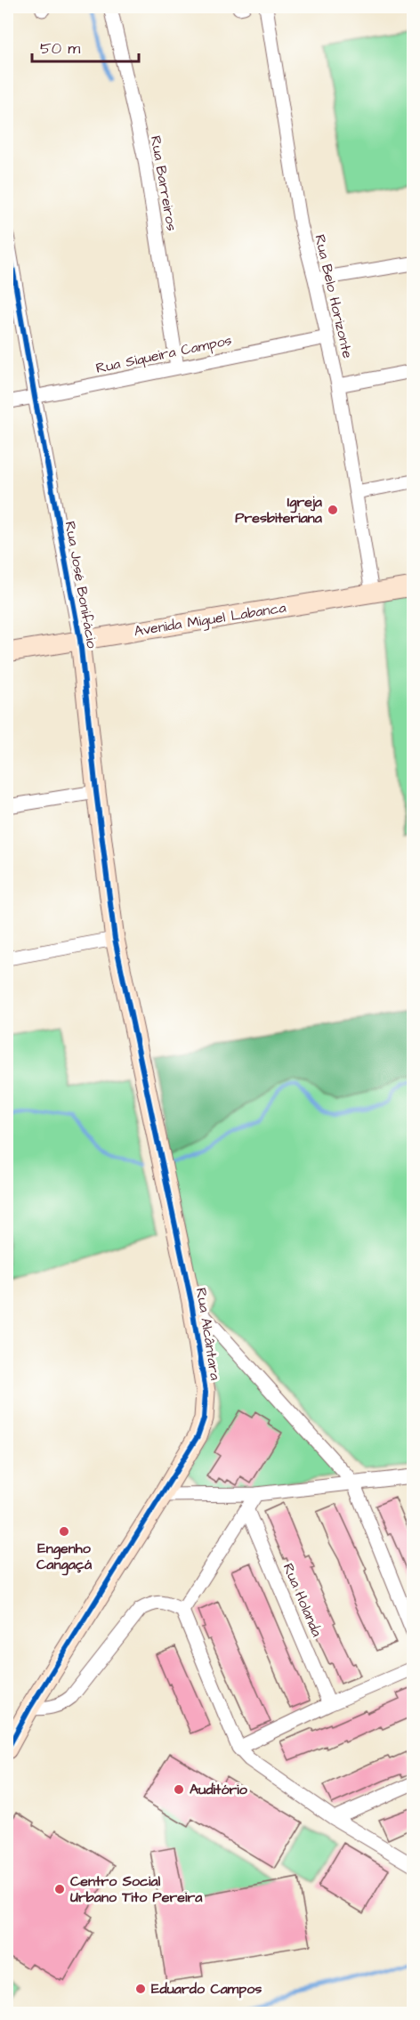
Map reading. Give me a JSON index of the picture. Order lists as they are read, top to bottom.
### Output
{
  "streets": {
    "street": [
      "Rua Barreiros",
      "Rua Belo Horizonte",
      "Rua Siqueira Campos",
      "Rua José Bonifácio",
      "Avenida Miguel Labanca",
      "Rua Alcântara",
      "Rua Holanda"
    ]
  },
  "crossings": [
    ["Rua Barreiros", "Rua Siqueira Campos"],
    ["Rua Belo Horizonte", "Rua Siqueira Campos"],
    ["Rua Belo Horizonte", "Avenida Miguel Labanca"],
    ["Rua Siqueira Campos", "Rua José Bonifácio"],
    ["Rua José Bonifácio", "Avenida Miguel Labanca"],
    ["Rua José Bonifácio", "Rua Alcântara"]
  ],
  "places": [
    "Igreja Presbiteriana",
    "Engenho Cangaçá",
    "Auditório",
    "Centro Social Urbano Tito Pereira",
    "Eduardo Campos"
  ],
  "scale_bar": "50 m"
}
